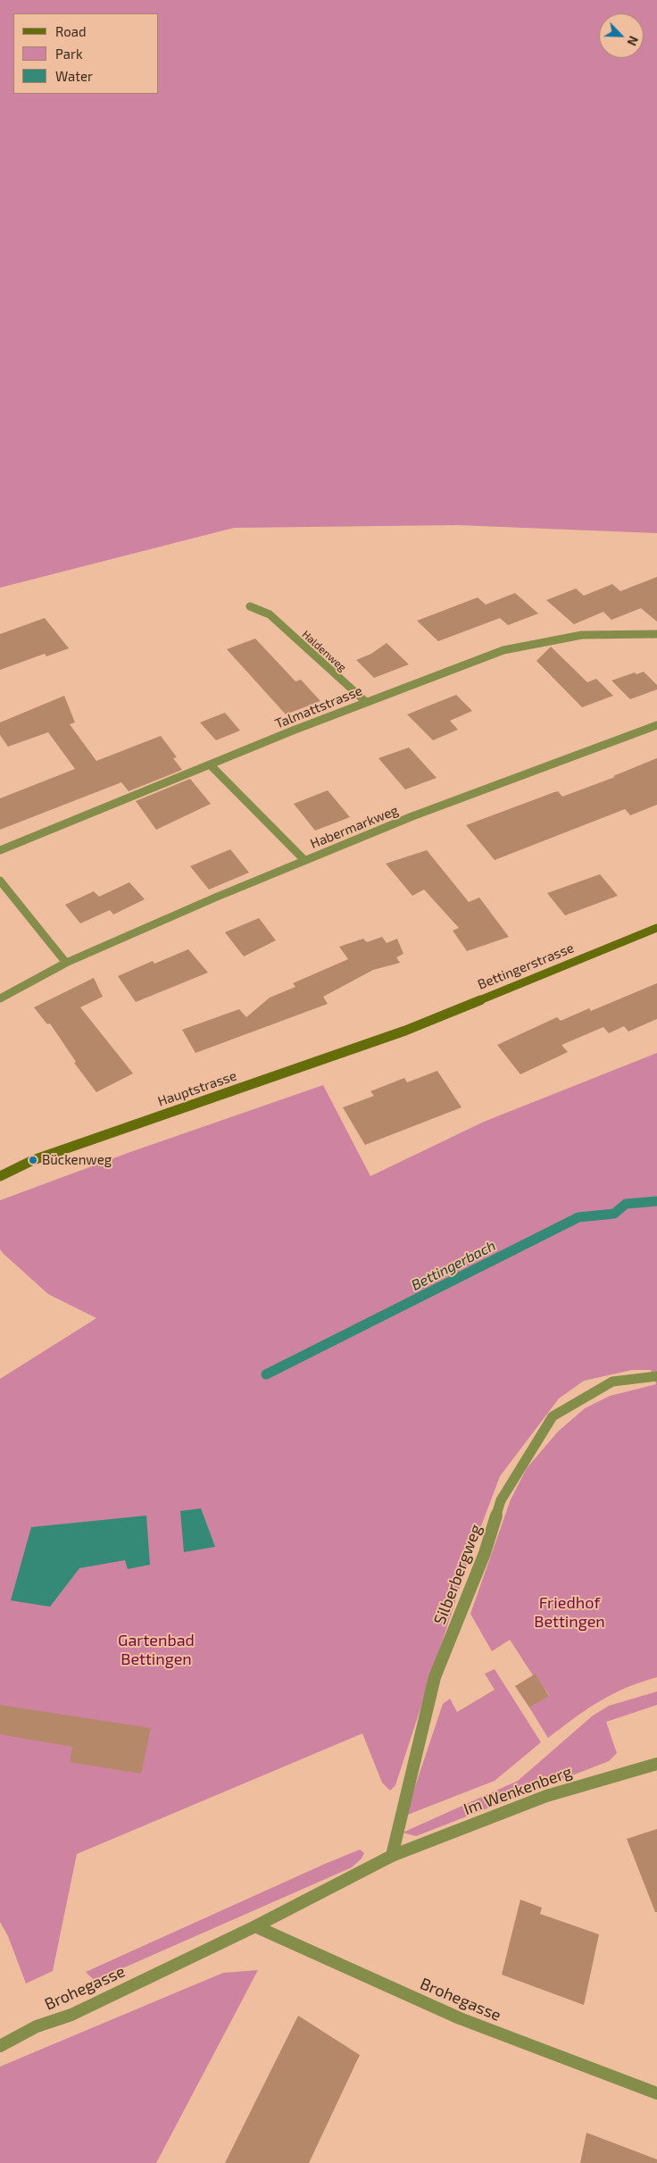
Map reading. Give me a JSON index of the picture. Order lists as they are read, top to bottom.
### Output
{
  "streets": {
    "street": [
      "Haldenweg",
      "Talmattstrasse",
      "Habermarkweg",
      "Bettingerstrasse",
      "Hauptstrasse",
      "Silberbergweg",
      "Im Wenkenberg",
      "Brohegasse"
    ]
  },
  "crossings": [
    ["Haldenweg", "Talmattstrasse"],
    ["Bettingerstrasse", "Hauptstrasse"],
    ["Silberbergweg", "Im Wenkenberg"],
    ["Silberbergweg", "Brohegasse"],
    ["Im Wenkenberg", "Brohegasse"]
  ],
  "water": ["Bettingerbach"],
  "parks": ["Friedhof Bettingen", "Gartenbad Bettingen"],
  "places": ["Bückenweg"],
  "legend": ["Road", "Park", "Water"],
  "north": "bottom right"
}
